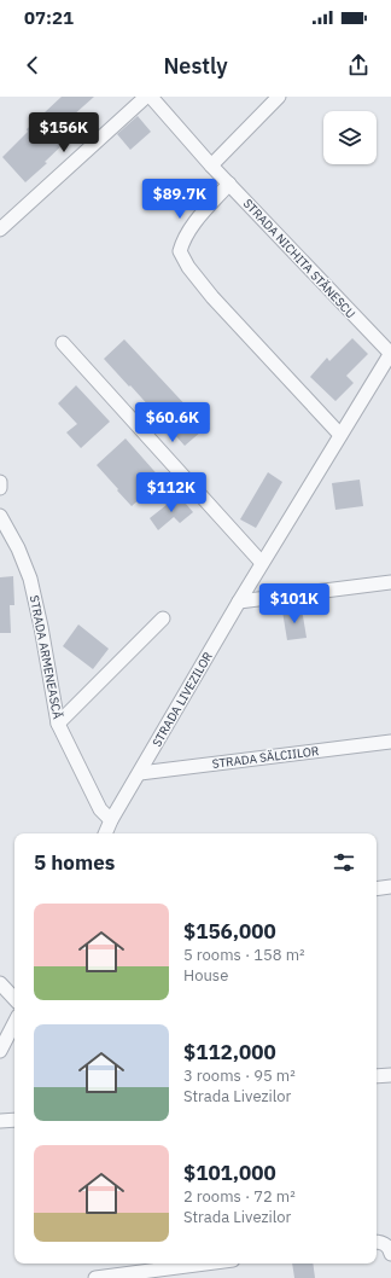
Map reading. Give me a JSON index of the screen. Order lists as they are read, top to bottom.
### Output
{
  "streets": {
    "street": [
      "STRADA NICHITA STĂNESCU",
      "STRADA ARMENEASCĂ",
      "STRADA LIVEZILOR",
      "STRADA SĂLCIILOR"
    ]
  },
  "crossings": [
    ["STRADA NICHITA STĂNESCU", "STRADA LIVEZILOR"],
    ["STRADA ARMENEASCĂ", "STRADA LIVEZILOR"],
    ["STRADA LIVEZILOR", "STRADA SĂLCIILOR"]
  ],
  "page": {
    "status": "07:21",
    "header": "Nestly",
    "price": [
      "$156K",
      "$89.7K",
      "$60.6K",
      "$112K",
      "$101K"
    ],
    "heading": "5 homes",
    "list": [
      {
        "name": "$156,000",
        "note": "5 rooms · 158 m² · House"
      },
      {
        "name": "$112,000",
        "note": "3 rooms · 95 m² · Strada Livezilor"
      },
      {
        "name": "$101,000",
        "note": "2 rooms · 72 m² · Strada Livezilor"
      }
    ]
  }
}
